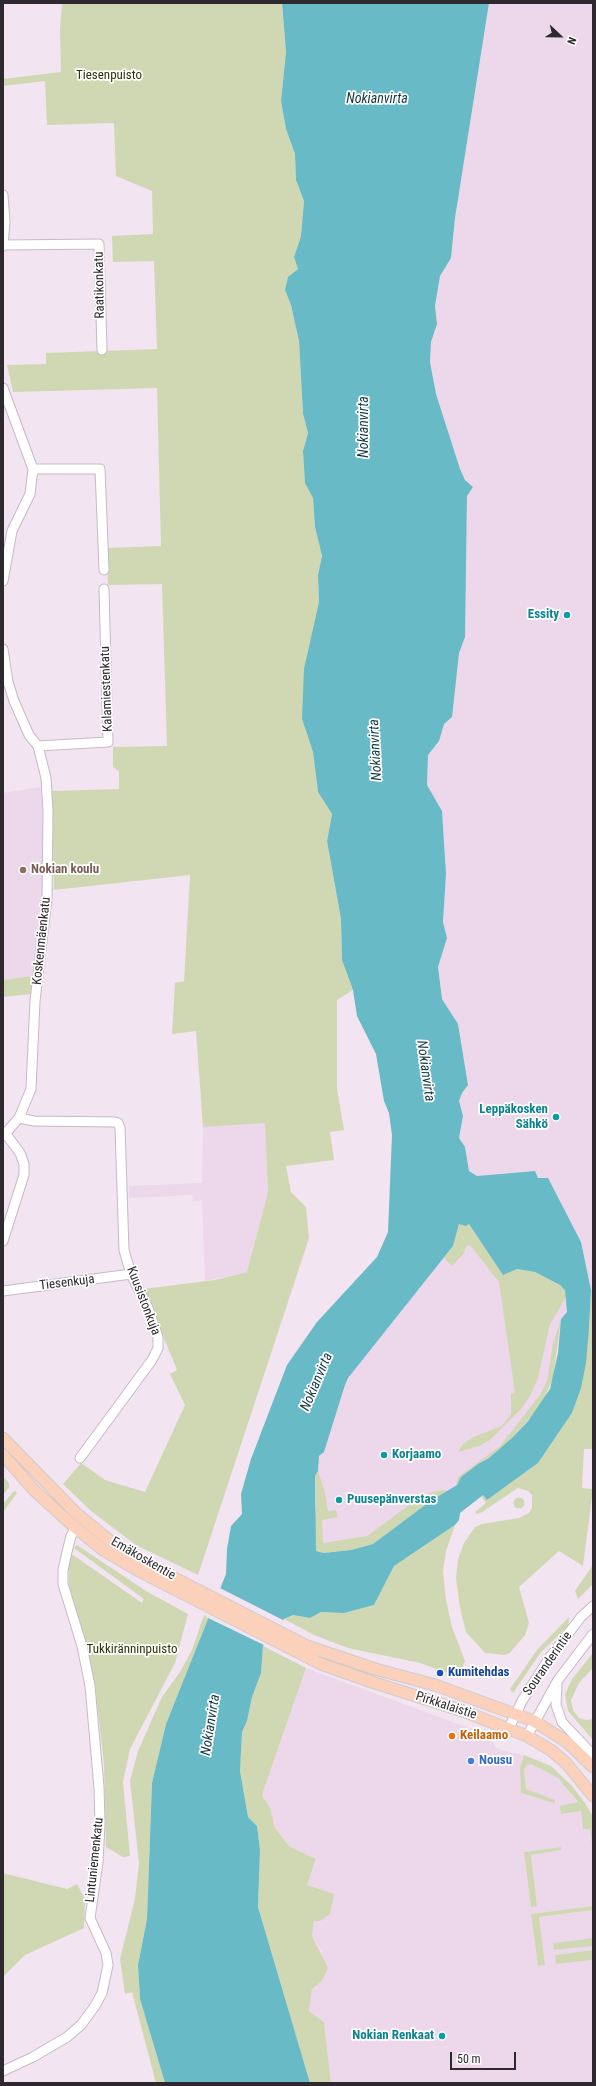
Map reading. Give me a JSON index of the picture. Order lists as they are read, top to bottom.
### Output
{
  "streets": {
    "main road": ["Emäkoskentie", "Pirkkalaistie"],
    "street": [
      "Raatikonkatu",
      "Kalamiestenkatu",
      "Koskenmäenkatu",
      "Tiesenkuja",
      "Kuusistonkuja",
      "Souranderintie",
      "Lintuniemenkatu"
    ]
  },
  "crossings": [
    ["Kalamiestenkatu", "Koskenmäenkatu"],
    ["Koskenmäenkatu", "Kuusistonkuja"],
    ["Tiesenkuja", "Kuusistonkuja"],
    ["Emäkoskentie", "Pirkkalaistie"],
    ["Emäkoskentie", "Lintuniemenkatu"],
    ["Souranderintie", "Pirkkalaistie"]
  ],
  "water": ["Nokianvirta"],
  "parks": ["Tiesenpuisto", "Tukkiränninpuisto"],
  "places": [
    "Essity",
    "Nokian koulu",
    "Leppäkosken Sähkö",
    "Korjaamo",
    "Puusepänverstas",
    "Kumitehdas",
    "Keilaamo",
    "Nousu",
    "Nokian Renkaat"
  ],
  "scale_bar": "50 m",
  "north": "right"
}
